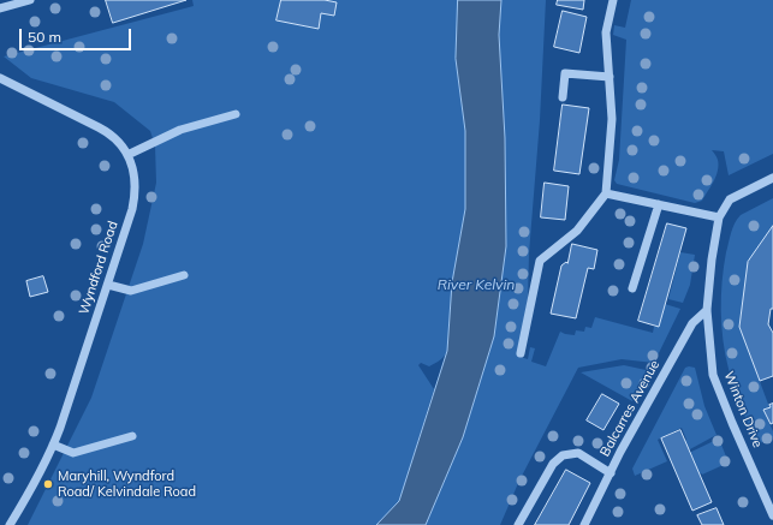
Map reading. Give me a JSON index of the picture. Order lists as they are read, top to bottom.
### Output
{
  "streets": {
    "street": ["Wyndford Road", "Balcarres Avenue", "Winton Drive"]
  },
  "crossings": [
    ["Balcarres Avenue", "Winton Drive"]
  ],
  "water": ["River Kelvin"],
  "places": ["Maryhill, Wyndford Road/ Kelvindale Road"],
  "scale_bar": "50 m"
}
